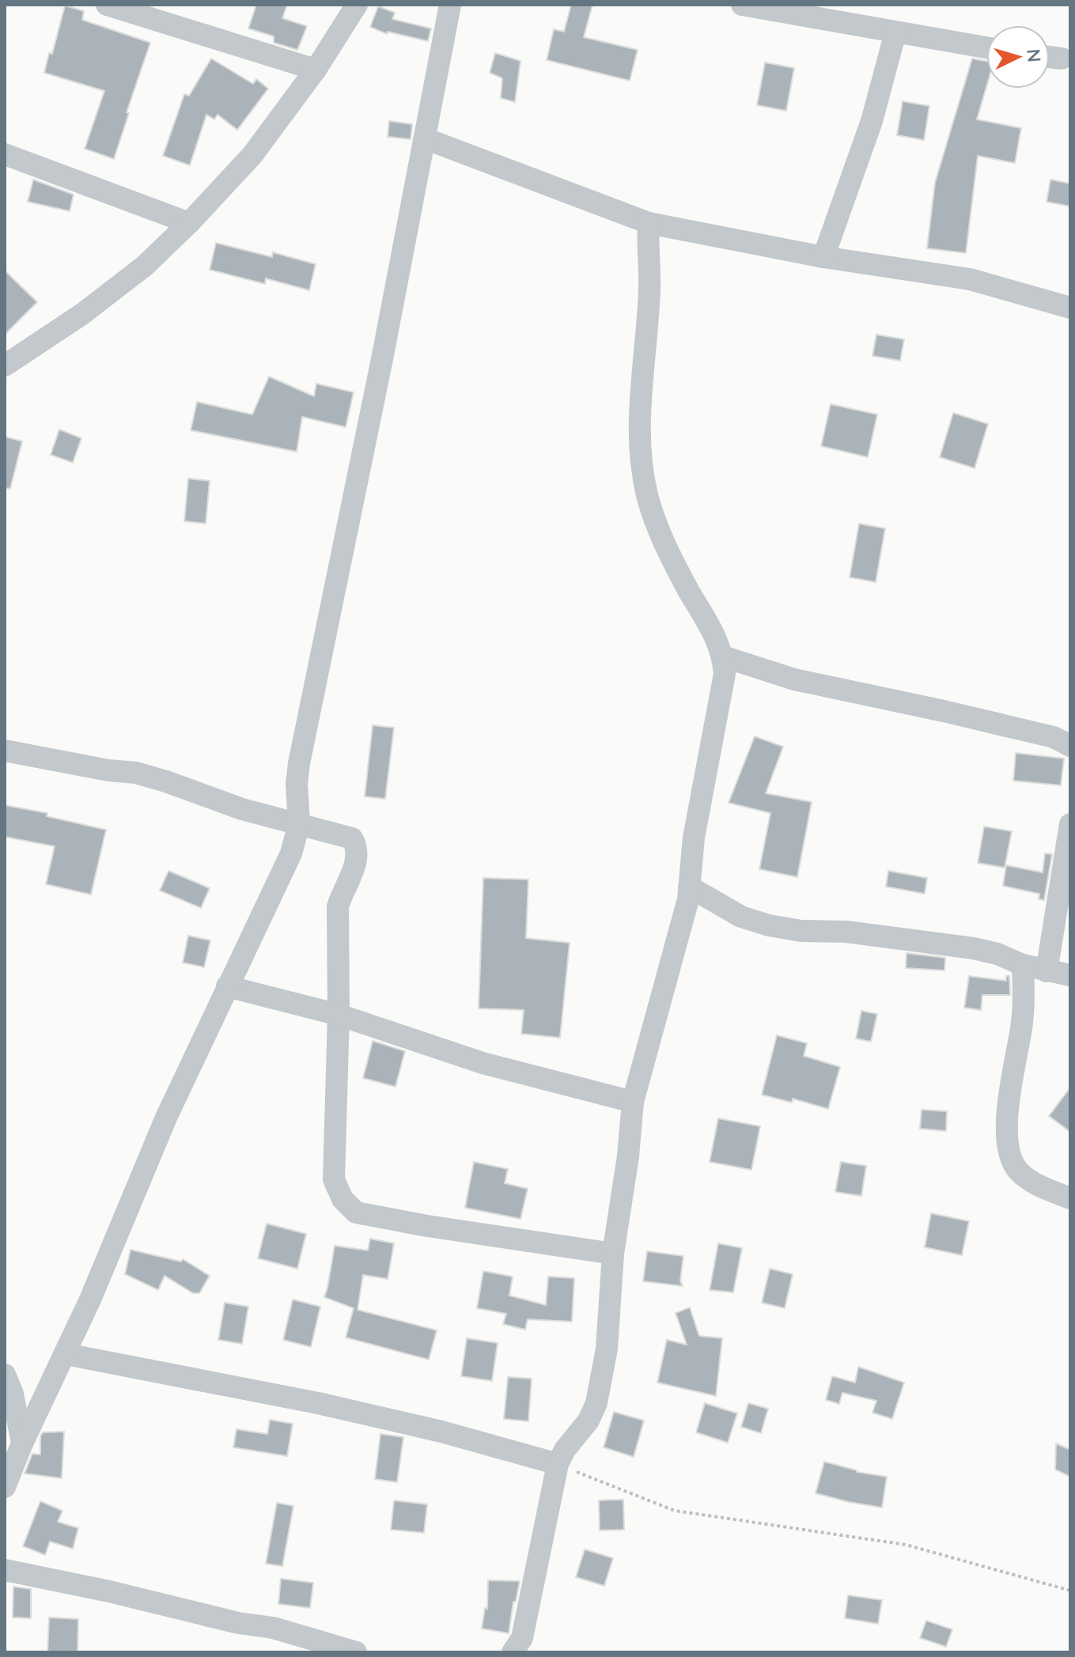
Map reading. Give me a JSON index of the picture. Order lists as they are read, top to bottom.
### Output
{
  "north": "right"
}
